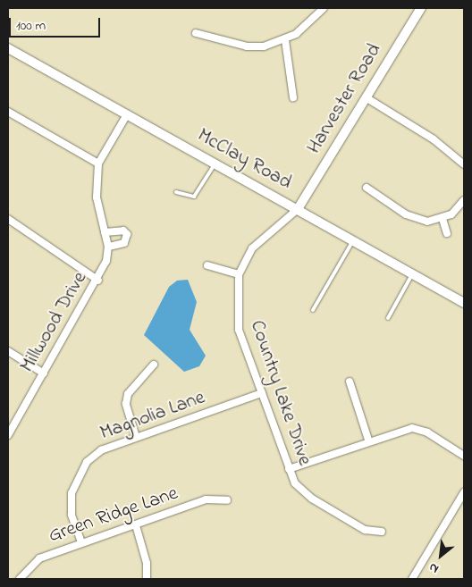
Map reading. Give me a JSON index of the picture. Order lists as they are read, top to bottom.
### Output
{
  "streets": {
    "main road": ["Harvester Road", "McClay Road"],
    "street": [
      "Millwood Drive",
      "Country Lake Drive",
      "Magnolia Lane",
      "Green Ridge Lane"
    ]
  },
  "crossings": [
    ["Harvester Road", "McClay Road"],
    ["Country Lake Drive", "Magnolia Lane"],
    ["Magnolia Lane", "Green Ridge Lane"]
  ],
  "scale_bar": "100 m",
  "north": "bottom left"
}
